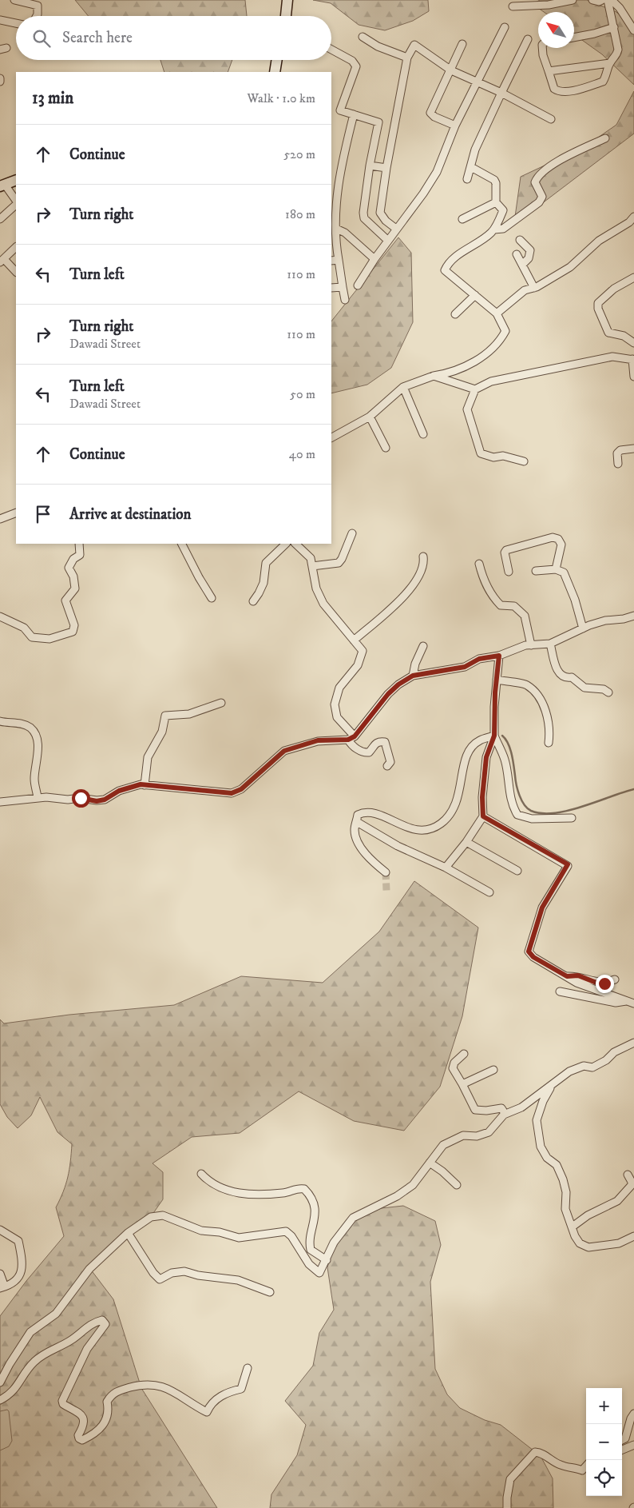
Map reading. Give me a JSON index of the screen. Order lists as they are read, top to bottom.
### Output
{
  "north": "top left",
  "page": {
    "search": "Search here",
    "heading": ["13 min", "Walk · 1.0 km"],
    "list": [
      ["Continue", "520 m"],
      ["Turn right", "180 m"],
      ["Turn left", "110 m"],
      ["Turn right", "Dawadi Street", "110 m"],
      ["Turn left", "Dawadi Street", "50 m"],
      ["Continue", "40 m"],
      "Arrive at destination"
    ],
    "map_buttons": ["+", "−"]
  }
}
